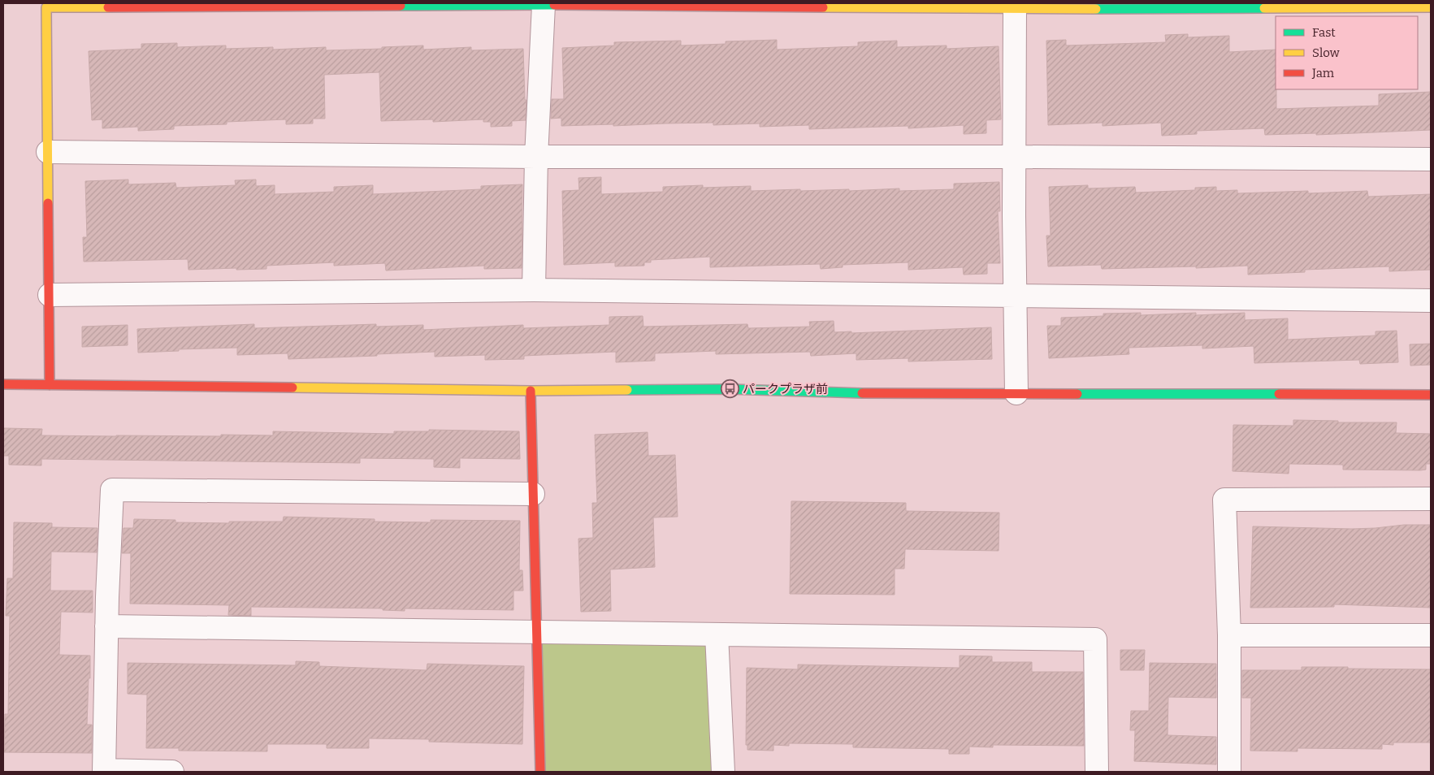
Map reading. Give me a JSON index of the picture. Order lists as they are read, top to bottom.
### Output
{
  "places": {
    "bus stop": ["パークプラザ前"]
  },
  "legend": ["Fast", "Slow", "Jam"]
}
